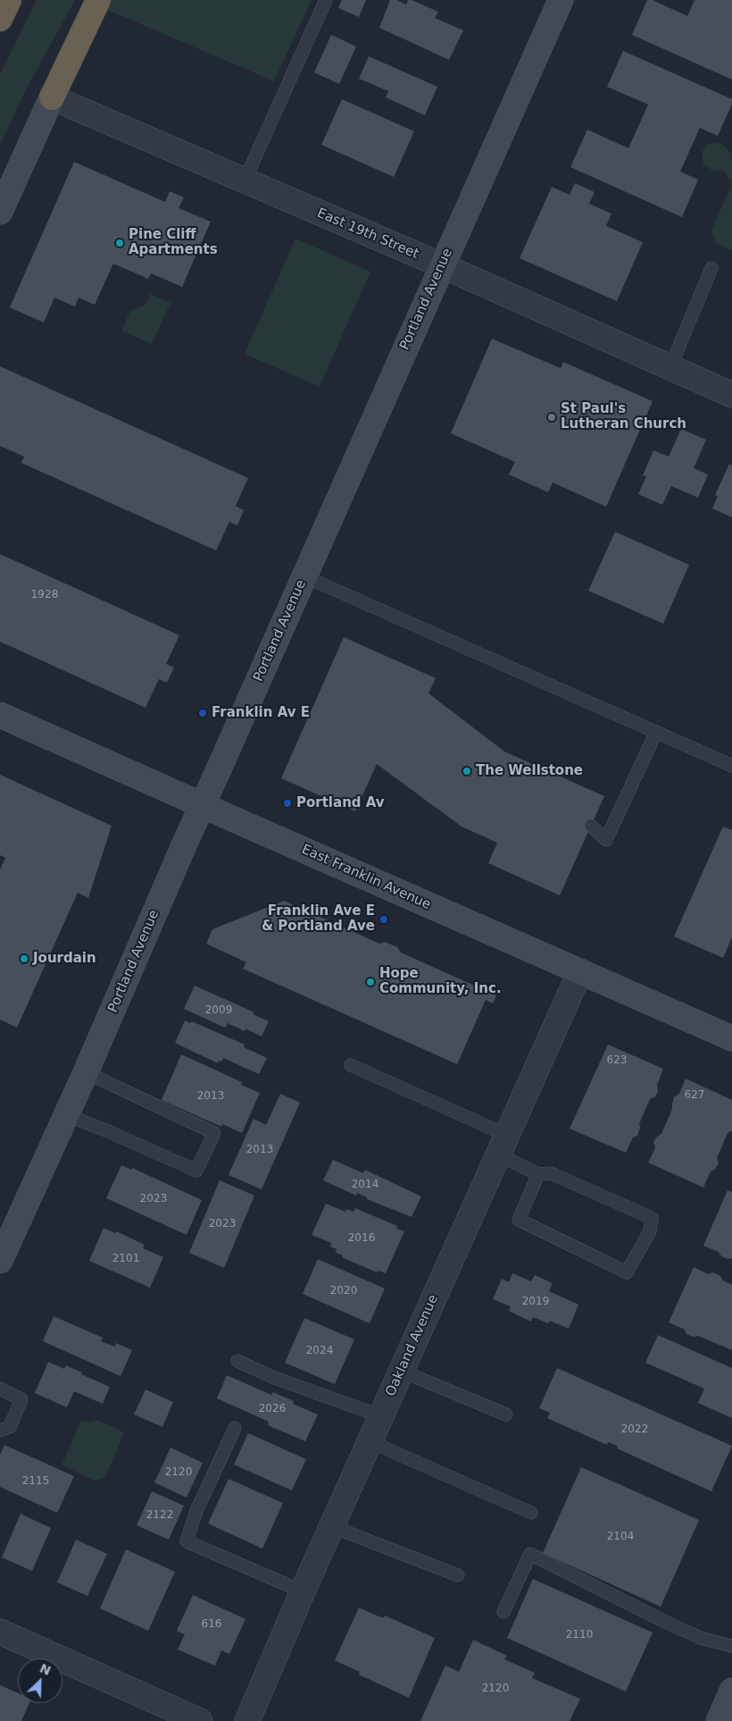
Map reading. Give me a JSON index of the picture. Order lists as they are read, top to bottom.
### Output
{
  "streets": {
    "street": [
      "East 19th Street",
      "Portland Avenue",
      "East Franklin Avenue",
      "Oakland Avenue"
    ]
  },
  "crossings": [
    ["East 19th Street", "Portland Avenue"],
    ["Portland Avenue", "East Franklin Avenue"],
    ["East Franklin Avenue", "Oakland Avenue"]
  ],
  "places": [
    "Pine Cliff Apartments",
    "St Paul's Lutheran Church",
    "Franklin Av E",
    "The Wellstone",
    "Portland Av",
    "Franklin Ave E & Portland Ave",
    "Jourdain",
    "Hope Community, Inc."
  ],
  "house_numbers": [
    "1928",
    "2009",
    "623",
    "627",
    "2013",
    "2013",
    "2014",
    "2023",
    "2023",
    "2016",
    "2101",
    "2020",
    "2019",
    "2024",
    "2026",
    "2022",
    "2120",
    "2115",
    "2122",
    "2104",
    "616",
    "2110",
    "2120"
  ],
  "north": "top right"
}
